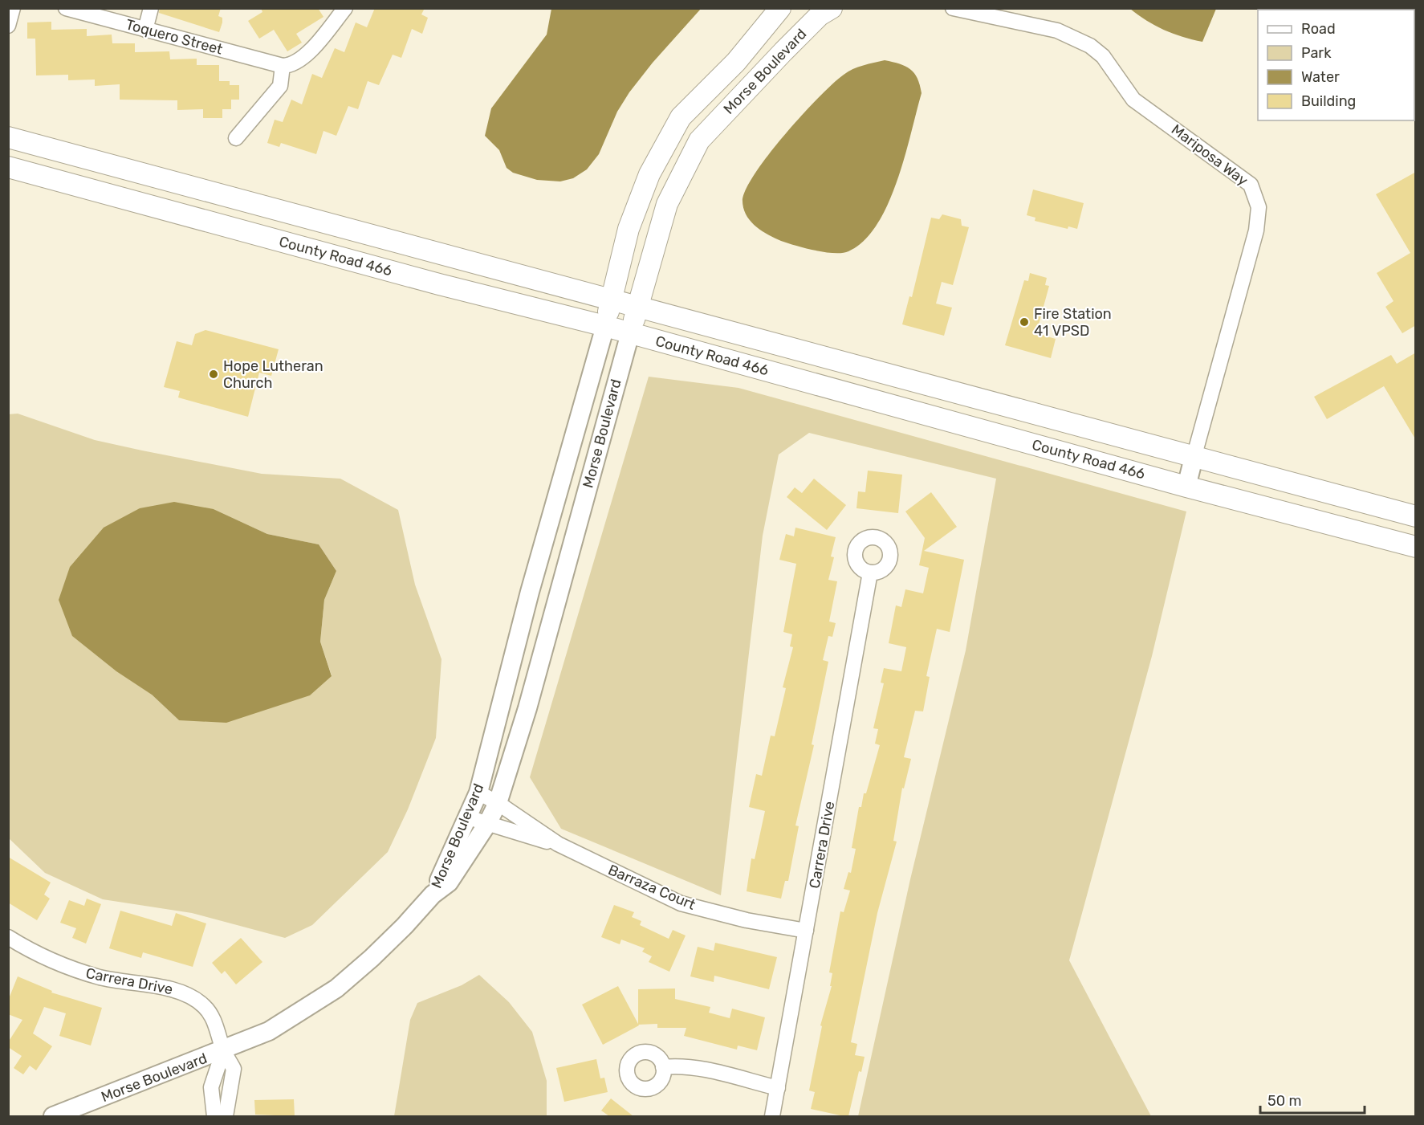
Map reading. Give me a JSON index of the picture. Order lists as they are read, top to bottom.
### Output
{
  "streets": {
    "main road": ["Morse Boulevard", "County Road 466"],
    "street": [
      "Toquero Street",
      "Mariposa Way",
      "Carrera Drive",
      "Barraza Court"
    ]
  },
  "crossings": [
    ["Morse Boulevard", "County Road 466"],
    ["Morse Boulevard", "Carrera Drive"],
    ["Morse Boulevard", "Barraza Court"],
    ["Mariposa Way", "County Road 466"],
    ["Carrera Drive", "Barraza Court"]
  ],
  "places": ["Fire Station 41 VPSD", "Hope Lutheran Church"],
  "legend": [
    "Road",
    "Park",
    "Water",
    "Building"
  ],
  "scale_bar": "50 m"
}
